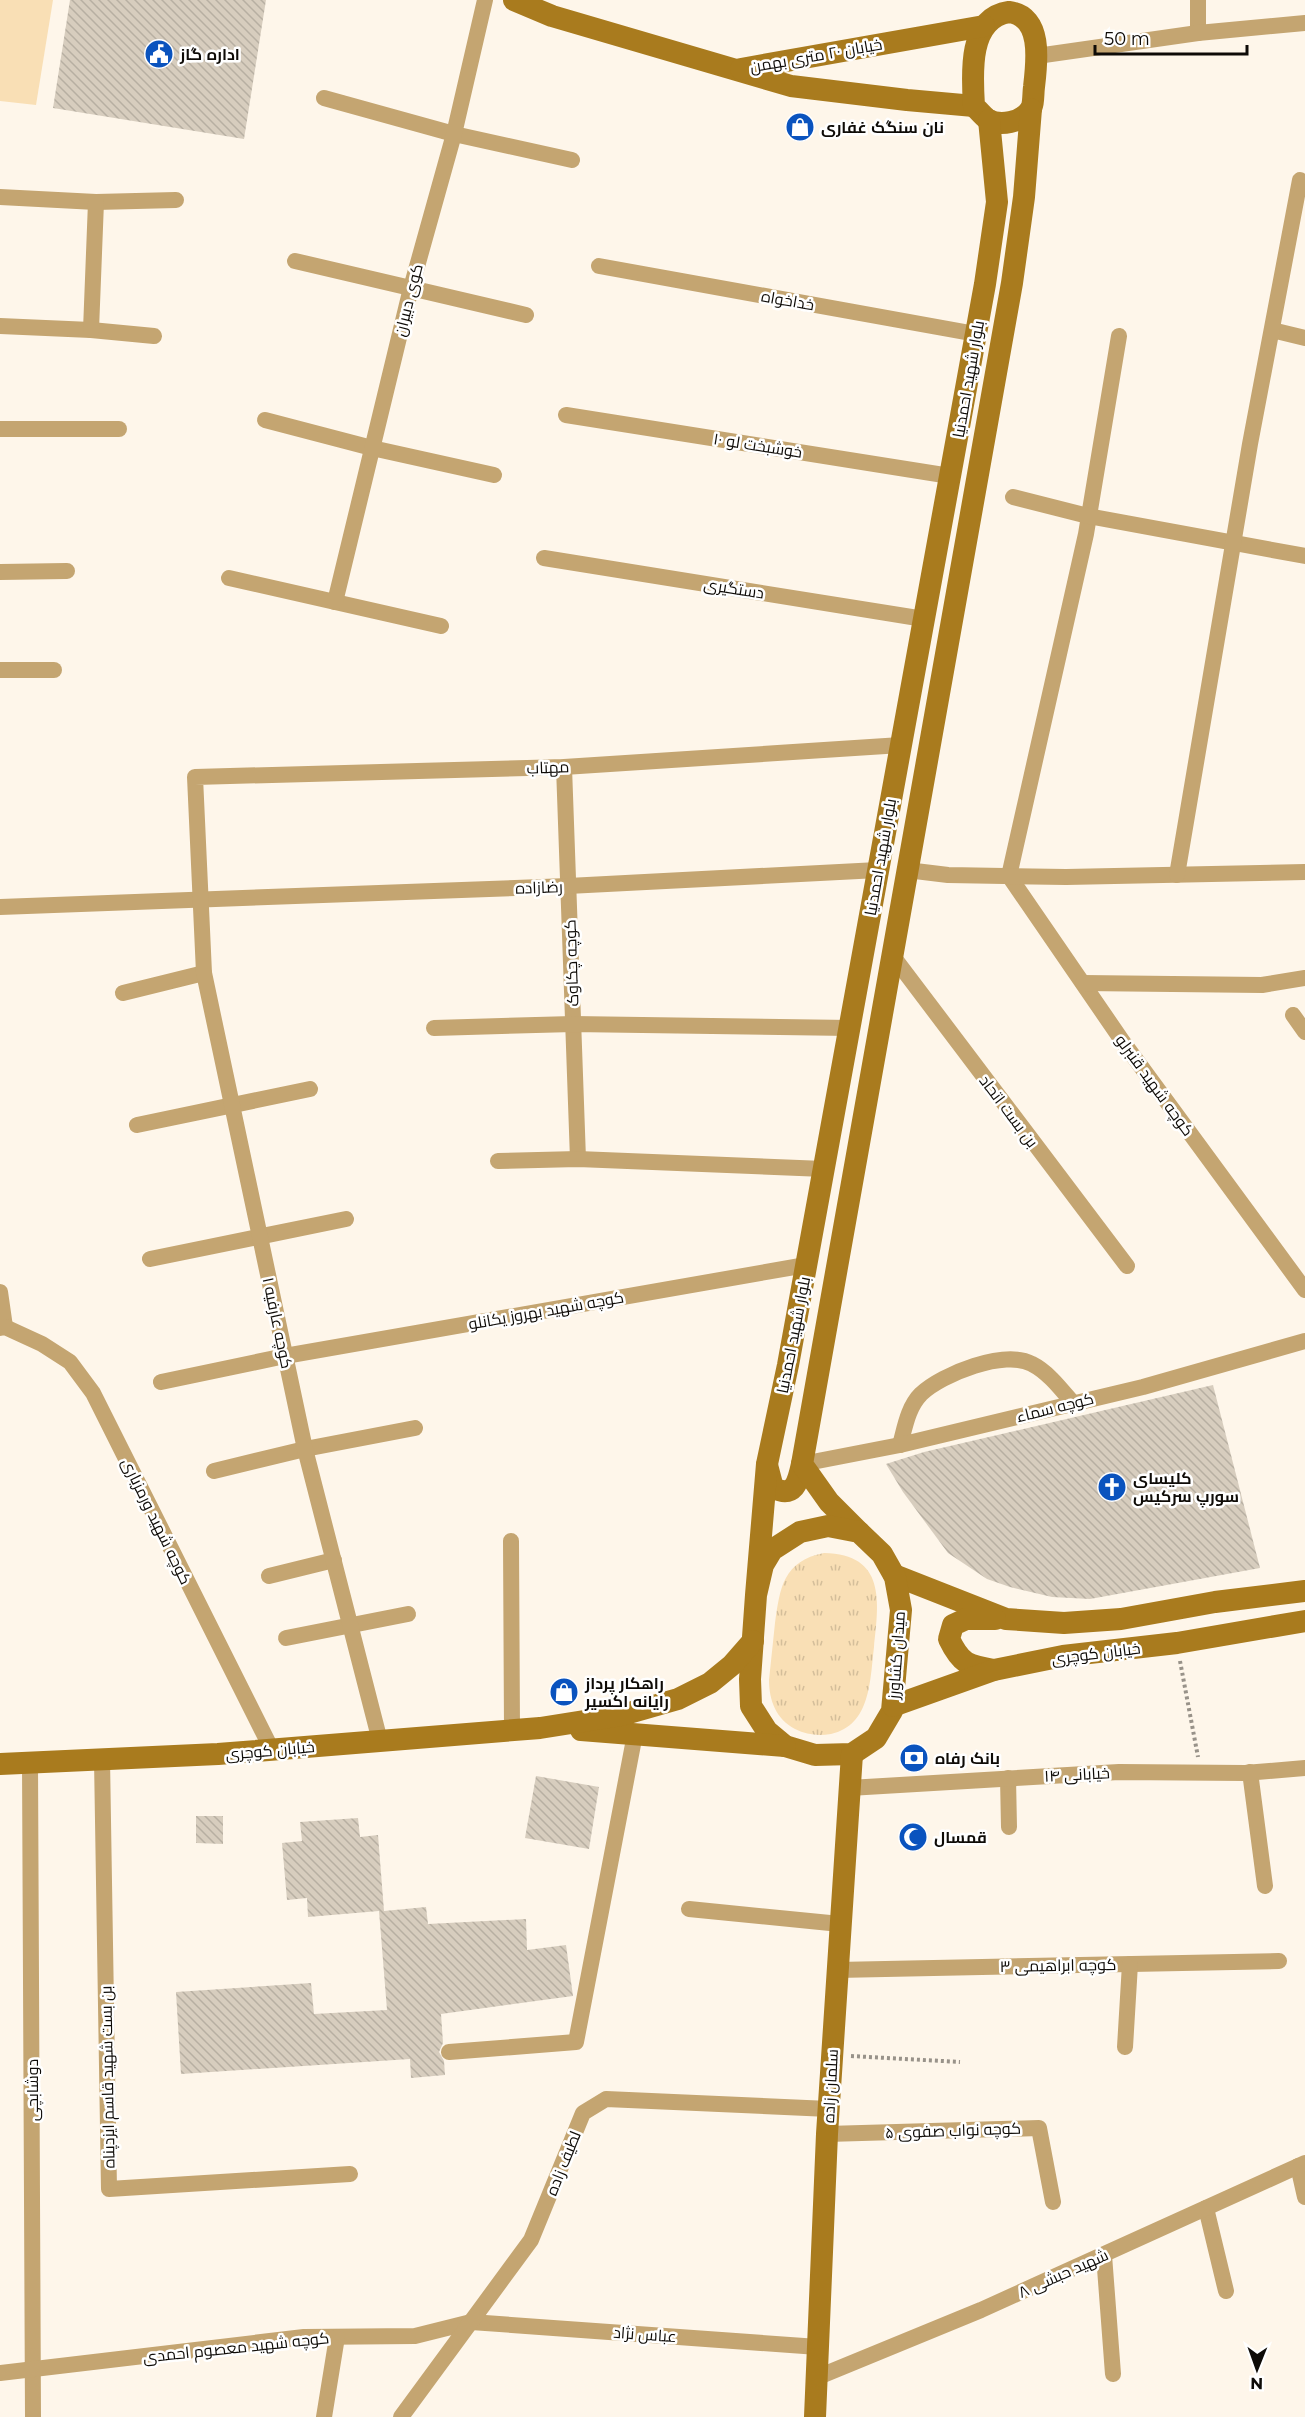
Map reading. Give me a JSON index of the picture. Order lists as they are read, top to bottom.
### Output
{
  "streets": {
    "main road": [
      "خیابان ۲۰ متری بهمن",
      "بلوار شهید احمدنیا",
      "خیابان کوچری",
      "میدان کشاورز",
      "سلمان زاده"
    ],
    "street": [
      "کوی دبیران",
      "خداخواه",
      "خوشبخت لو ۱۰",
      "دستگیری",
      "مهتاب",
      "رضازاده",
      "کوچه چکاوک",
      "کوچه شهید قنبرلو",
      "بن بست اتحاد",
      "کوچه شهید بهروز یکانلو",
      "کوچه عارفیه ۱",
      "کوچه سماء",
      "کوچه شهید ورمزیاری",
      "خیابانی ۱۴",
      "کوچه ابراهیمی ۳",
      "بن بست شهید قاسم ایزدپناه",
      "دوشابچی",
      "کوچه نواب صفوی ۵",
      "لطیف زاده",
      "شهید حبشی ۸",
      "عباس نژاد",
      "کوچه شهید معصوم احمدی"
    ]
  },
  "crossings": [
    ["خیابان ۲۰ متری بهمن", "بلوار شهید احمدنیا"],
    ["خداخواه", "بلوار شهید احمدنیا"],
    ["بلوار شهید احمدنیا", "خوشبخت لو ۱۰"],
    ["بلوار شهید احمدنیا", "دستگیری"],
    ["بلوار شهید احمدنیا", "مهتاب"],
    ["بلوار شهید احمدنیا", "رضازاده"],
    ["بلوار شهید احمدنیا", "بن بست اتحاد"],
    ["بلوار شهید احمدنیا", "کوچه شهید بهروز یکانلو"],
    ["بلوار شهید احمدنیا", "کوچه سماء"],
    ["بلوار شهید احمدنیا", "خیابان کوچری"],
    ["بلوار شهید احمدنیا", "میدان کشاورز"],
    ["بلوار شهید احمدنیا", "سلمان زاده"],
    ["مهتاب", "کوچه چکاوک"],
    ["مهتاب", "کوچه عارفیه ۱"],
    ["رضازاده", "کوچه چکاوک"],
    ["رضازاده", "کوچه عارفیه ۱"],
    ["کوچه شهید بهروز یکانلو", "کوچه عارفیه ۱"],
    ["کوچه عارفیه ۱", "خیابان کوچری"],
    ["کوچه شهید ورمزیاری", "خیابان کوچری"],
    ["خیابان کوچری", "میدان کشاورز"],
    ["خیابان کوچری", "بن بست شهید قاسم ایزدپناه"],
    ["خیابان کوچری", "سلمان زاده"],
    ["خیابان کوچری", "دوشابچی"],
    ["میدان کشاورز", "سلمان زاده"],
    ["خیابانی ۱۴", "سلمان زاده"],
    ["کوچه ابراهیمی ۳", "سلمان زاده"],
    ["سلمان زاده", "کوچه نواب صفوی ۵"],
    ["سلمان زاده", "لطیف زاده"],
    ["سلمان زاده", "شهید حبشی ۸"],
    ["سلمان زاده", "عباس نژاد"],
    ["دوشابچی", "کوچه شهید معصوم احمدی"],
    ["لطیف زاده", "عباس نژاد"],
    ["لطیف زاده", "کوچه شهید معصوم احمدی"],
    ["عباس نژاد", "کوچه شهید معصوم احمدی"]
  ],
  "places": {
    "public building": ["اداره گاز"],
    "shop": ["نان سنگک غفاری", "راهکار پرداز رایانه اکسیر"],
    "church": ["کلیسای سورپ سرکیس"],
    "bank": ["بانک رفاه"],
    "mosque": ["قمسال"]
  },
  "scale_bar": "50 m",
  "north": "bottom"
}
